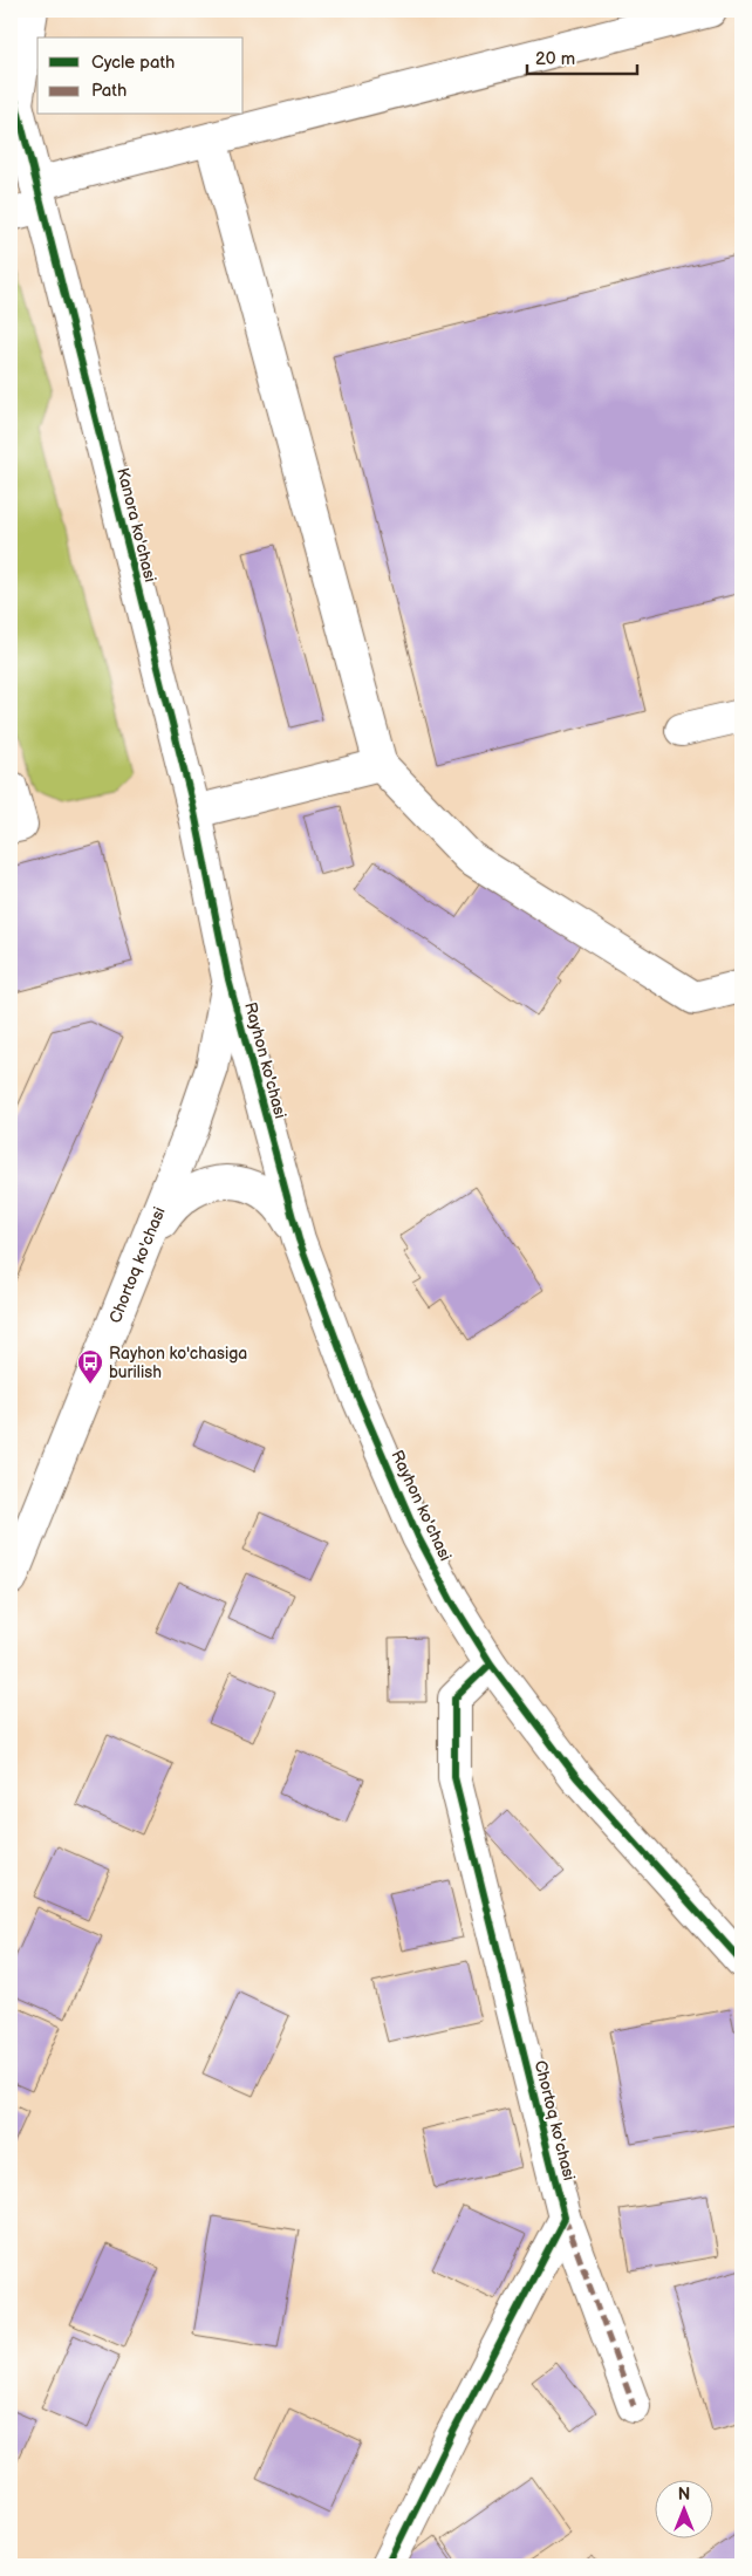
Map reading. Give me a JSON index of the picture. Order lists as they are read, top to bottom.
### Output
{
  "streets": {
    "street": ["Kanora ko'chasi", "Rayhon ko'chasi", "Chortoq ko'chasi"]
  },
  "crossings": [
    ["Kanora ko'chasi", "Rayhon ko'chasi"],
    ["Kanora ko'chasi", "Chortoq ko'chasi"],
    ["Rayhon ko'chasi", "Chortoq ko'chasi"]
  ],
  "places": {
    "bus stop": ["Rayhon ko'chasiga burilish"]
  },
  "legend": ["Cycle path", "Path"],
  "scale_bar": "20 m",
  "north": "top"
}
